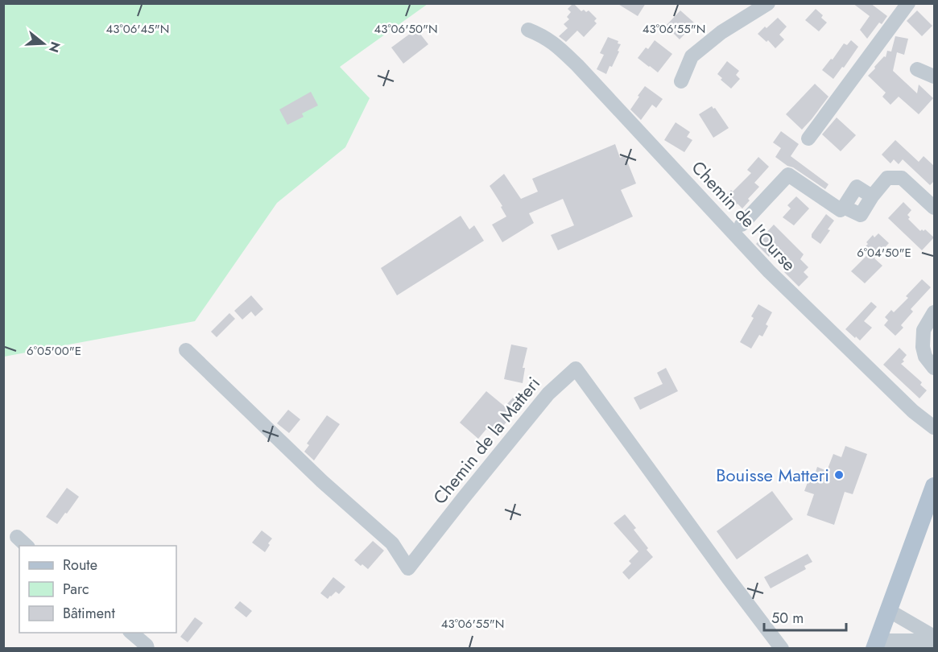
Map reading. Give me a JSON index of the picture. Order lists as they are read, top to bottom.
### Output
{
  "streets": {
    "street": ["Chemin de l'Ourse", "Chemin de la Matteri"]
  },
  "places": ["Bouisse Matteri"],
  "legend": ["Route", "Parc", "Bâtiment"],
  "scale_bar": "50 m",
  "north": "right",
  "coordinates": [
    "43°06'45\"N",
    "43°06'50\"N",
    "43°06'55\"N",
    "6°04'50\"E",
    "6°05'00\"E"
  ]
}
